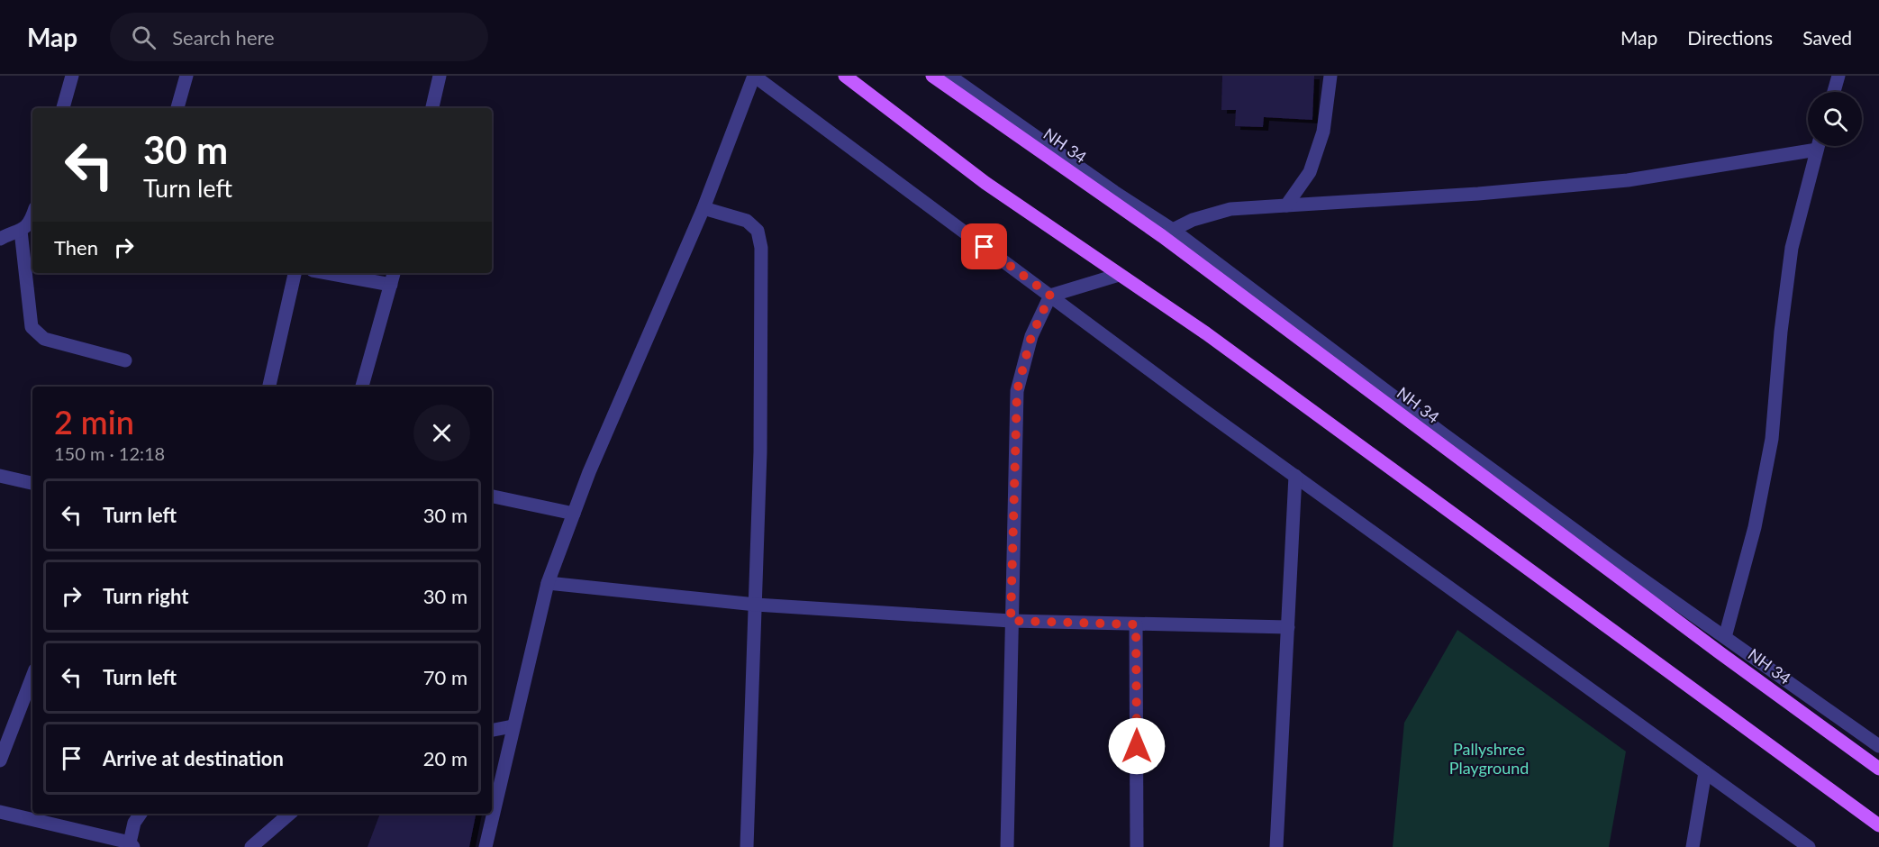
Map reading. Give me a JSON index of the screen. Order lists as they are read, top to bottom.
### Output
{
  "streets": {
    "main road": ["NH 34"]
  },
  "parks": ["Pallyshree Playground"],
  "page": {
    "header": "Map",
    "search": "Search here",
    "nav": ["Map", "Directions", "Saved"],
    "turn": ["30 m", "Turn left"],
    "then": "Then",
    "heading": ["2 min", "150 m · 12:18"],
    "list": [
      {
        "name": "Turn left",
        "value": "30 m"
      },
      {
        "name": "Turn right",
        "value": "30 m"
      },
      {
        "name": "Turn left",
        "value": "70 m"
      },
      {
        "name": "Arrive at destination",
        "value": "20 m"
      }
    ]
  }
}
